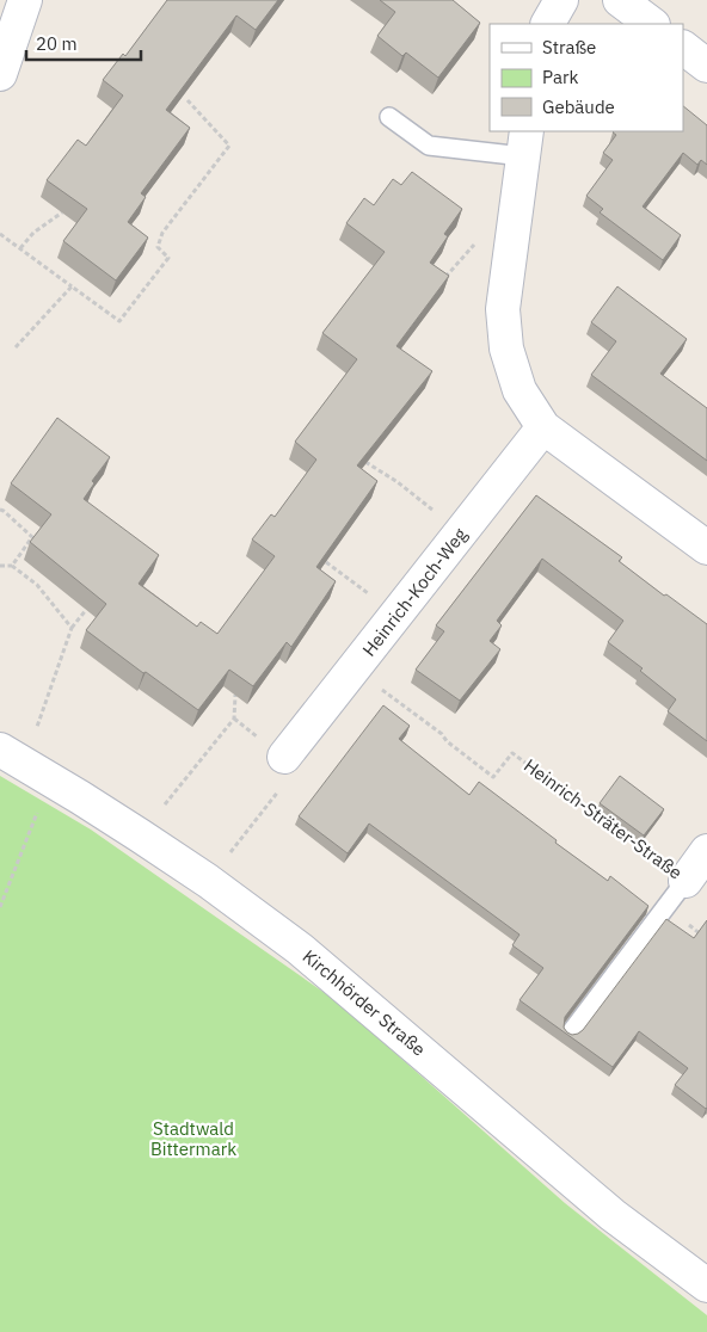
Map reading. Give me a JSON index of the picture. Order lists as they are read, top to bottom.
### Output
{
  "streets": {
    "street": ["Heinrich-Koch-Weg", "Heinrich-Sträter-Straße", "Kirchhörder Straße"]
  },
  "crossings": [
    ["Heinrich-Koch-Weg", "Heinrich-Sträter-Straße"]
  ],
  "parks": ["Stadtwald Bittermark"],
  "legend": ["Straße", "Park", "Gebäude"],
  "scale_bar": "20 m"
}
